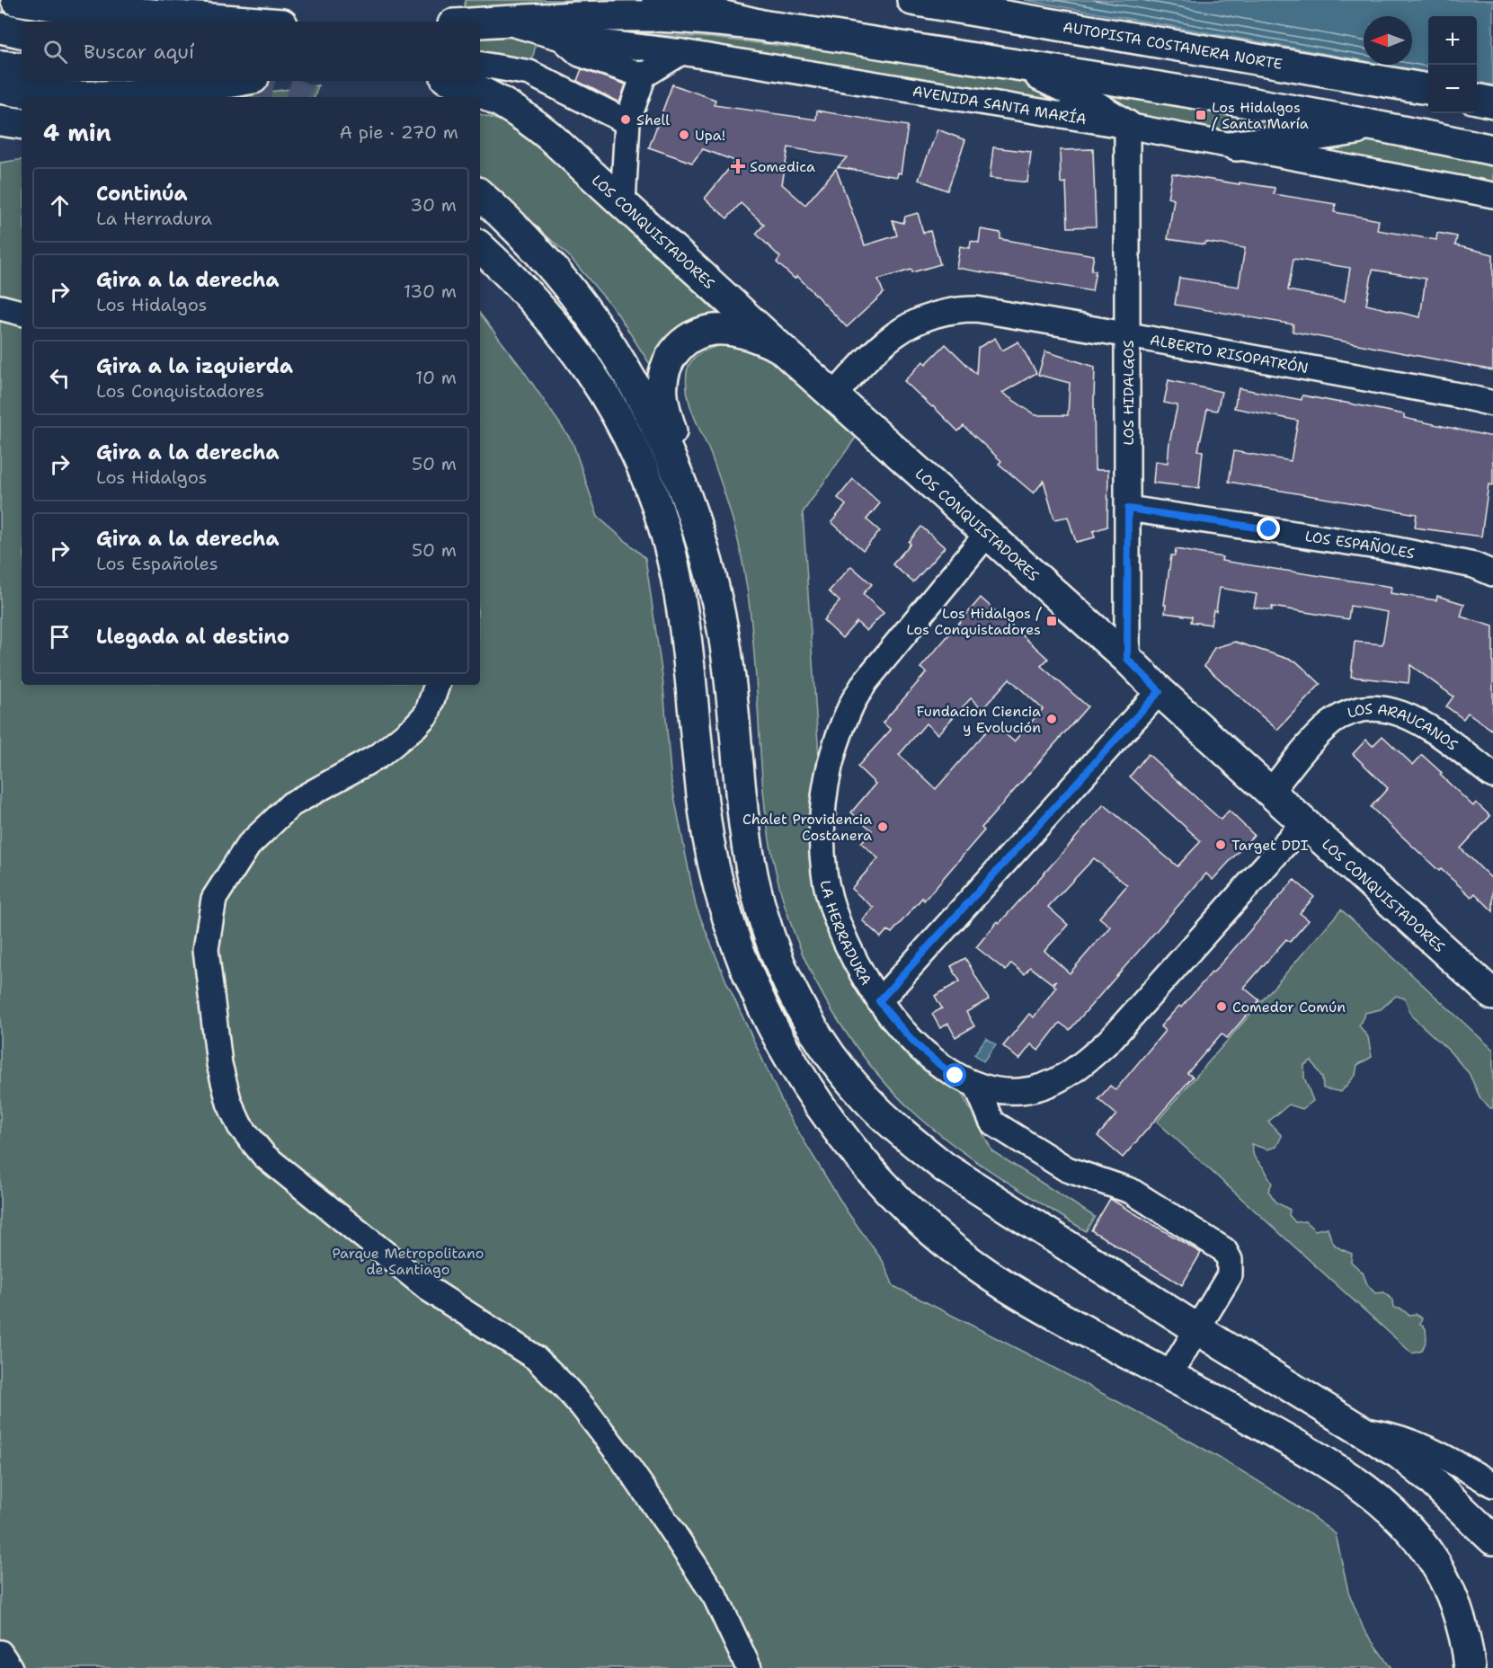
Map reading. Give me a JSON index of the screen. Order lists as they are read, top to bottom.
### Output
{
  "streets": {
    "main road": ["AUTOPISTA COSTANERA NORTE", "AVENIDA SANTA MARÍA", "LOS CONQUISTADORES"],
    "street": [
      "ALBERTO RISOPATRÓN",
      "LOS HIDALGOS",
      "LOS ESPAÑOLES",
      "LOS ARAUCANOS",
      "LA HERRADURA"
    ]
  },
  "crossings": [
    ["AVENIDA SANTA MARÍA", "LOS HIDALGOS"],
    ["LOS CONQUISTADORES", "ALBERTO RISOPATRÓN"],
    ["LOS CONQUISTADORES", "LOS HIDALGOS"],
    ["LOS CONQUISTADORES", "LOS ARAUCANOS"],
    ["LOS CONQUISTADORES", "LA HERRADURA"],
    ["ALBERTO RISOPATRÓN", "LOS HIDALGOS"],
    ["LOS HIDALGOS", "LOS ESPAÑOLES"]
  ],
  "parks": ["Parque Metropolitano de Santiago"],
  "places": {
    "transit": ["Los Hidalgos / Santa María", "Los Hidalgos / Los Conquistadores"],
    "other": [
      "Shell",
      "Upa!",
      "Fundacion Ciencia y Evolución",
      "Chalet Providencia Costanera",
      "Target DDI",
      "Comedor Común"
    ],
    "health": ["Somedica"]
  },
  "north": "left",
  "page": {
    "map_buttons": ["+", "−"],
    "search": "Buscar aquí",
    "heading": ["4 min", "A pie · 270 m"],
    "list": [
      ["Continúa", "La Herradura", "30 m"],
      ["Gira a la derecha", "Los Hidalgos", "130 m"],
      ["Gira a la izquierda", "Los Conquistadores", "10 m"],
      ["Gira a la derecha", "Los Hidalgos", "50 m"],
      ["Gira a la derecha", "Los Españoles", "50 m"],
      "Llegada al destino"
    ]
  }
}
